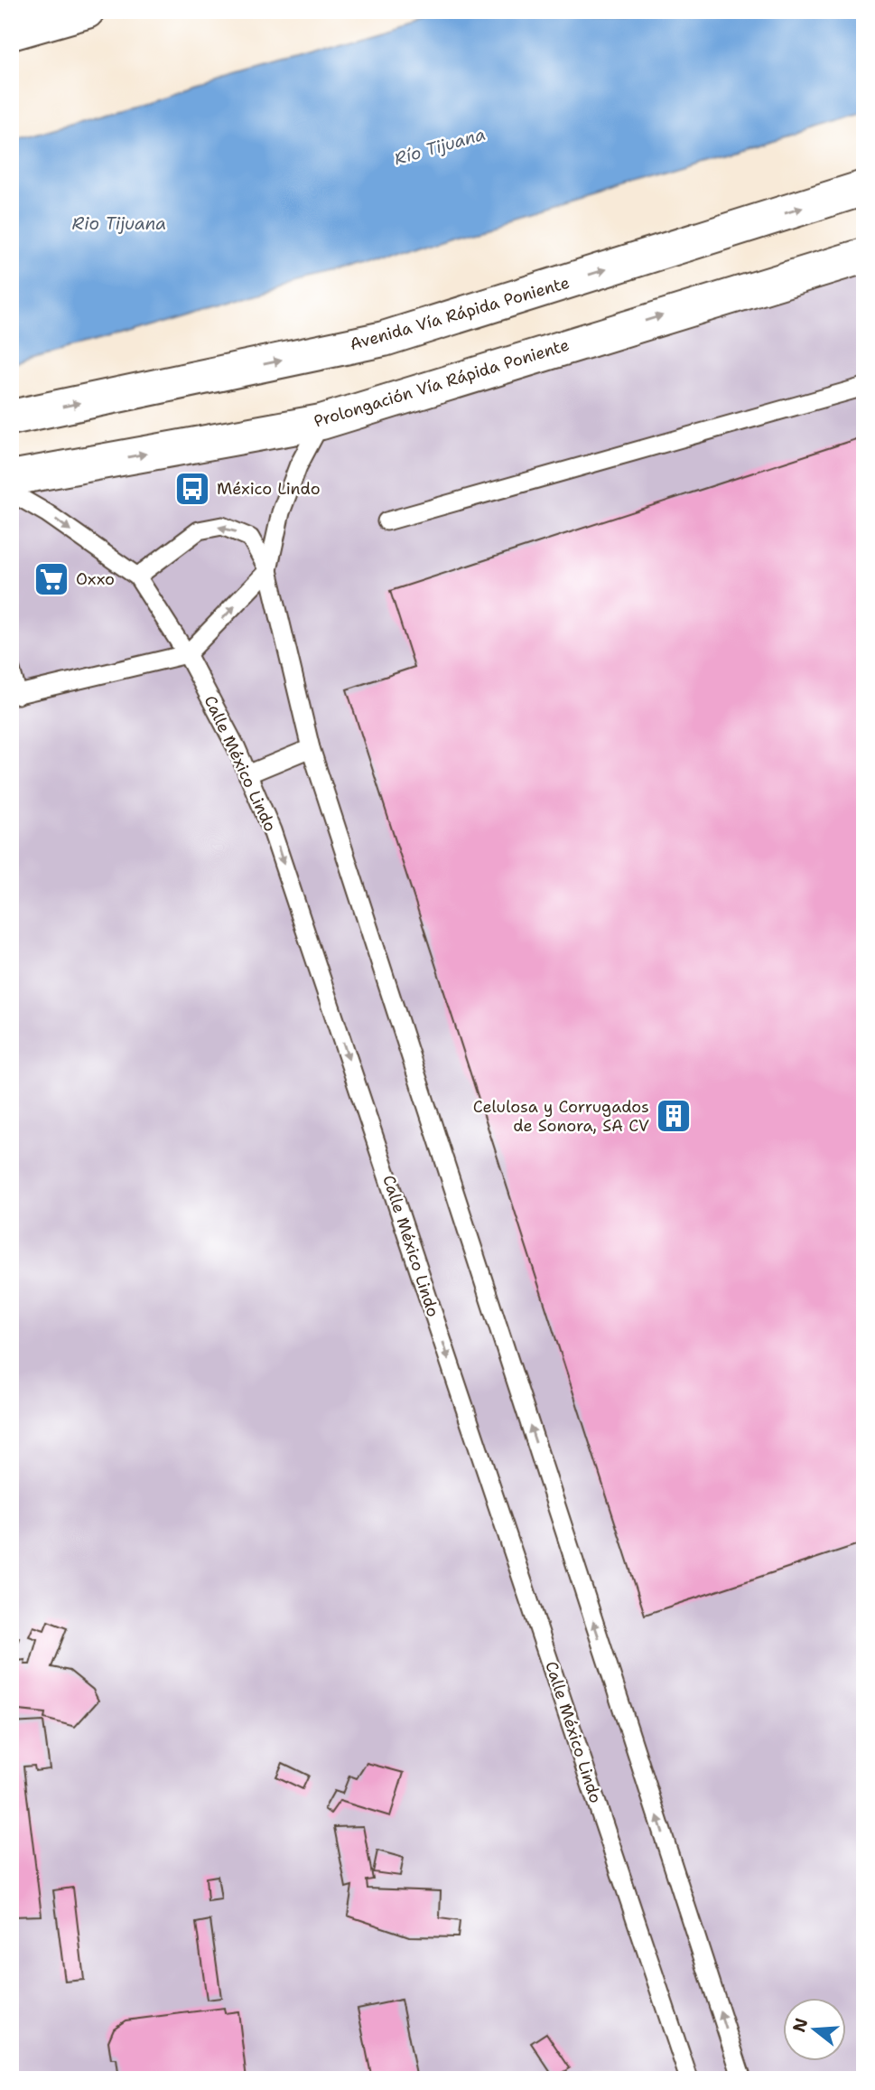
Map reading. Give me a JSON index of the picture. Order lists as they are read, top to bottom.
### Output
{
  "streets": {
    "main road": ["Avenida Vía Rápida Poniente", "Prolongación Vía Rápida Poniente"],
    "lane": ["Calle México Lindo"]
  },
  "one_way": ["Avenida Vía Rápida Poniente", "Prolongación Vía Rápida Poniente"],
  "water": ["Río Tijuana", "Rio Tijuana"],
  "places": {
    "bus stop": ["México Lindo"],
    "supermarket": ["Oxxo"],
    "building": ["Celulosa y Corrugados de Sonora, SA CV"]
  },
  "north": "left"
}
